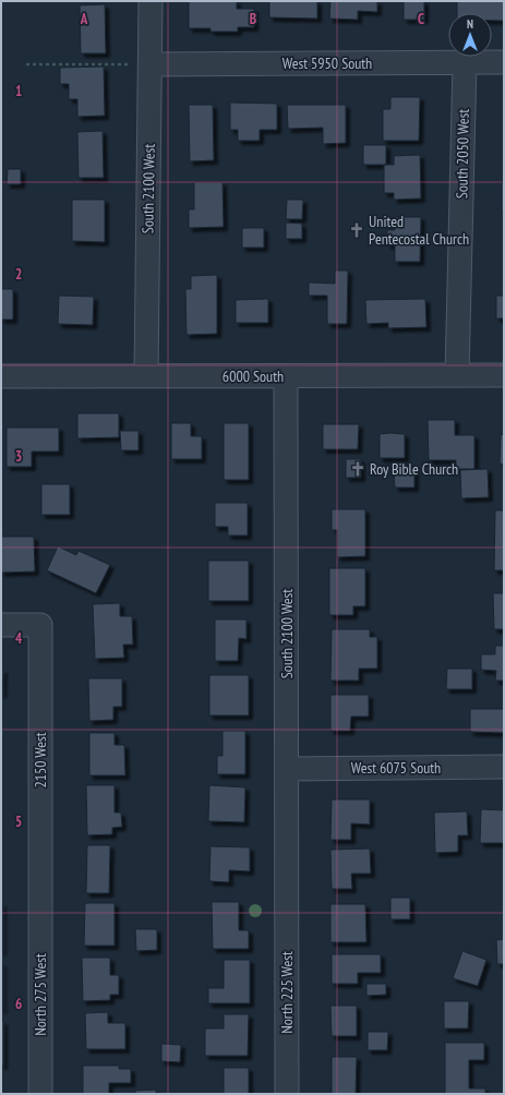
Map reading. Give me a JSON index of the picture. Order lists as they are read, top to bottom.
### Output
{
  "streets": {
    "street": [
      "West 5950 South",
      "South 2050 West",
      "South 2100 West",
      "6000 South",
      "2150 West",
      "West 6075 South",
      "North 225 West",
      "North 275 West"
    ]
  },
  "crossings": [
    ["West 5950 South", "South 2050 West"],
    ["West 5950 South", "South 2100 West"],
    ["South 2050 West", "6000 South"],
    ["South 2100 West", "6000 South"],
    ["South 2100 West", "West 6075 South"],
    ["South 2100 West", "North 225 West"],
    ["2150 West", "North 275 West"]
  ],
  "places": {
    "church": ["United Pentecostal Church", "Roy Bible Church"]
  },
  "north": "top",
  "grid": {
    "columns": ["A", "B", "C"],
    "rows": [
      "1",
      "2",
      "3",
      "4",
      "5",
      "6"
    ]
  }
}
